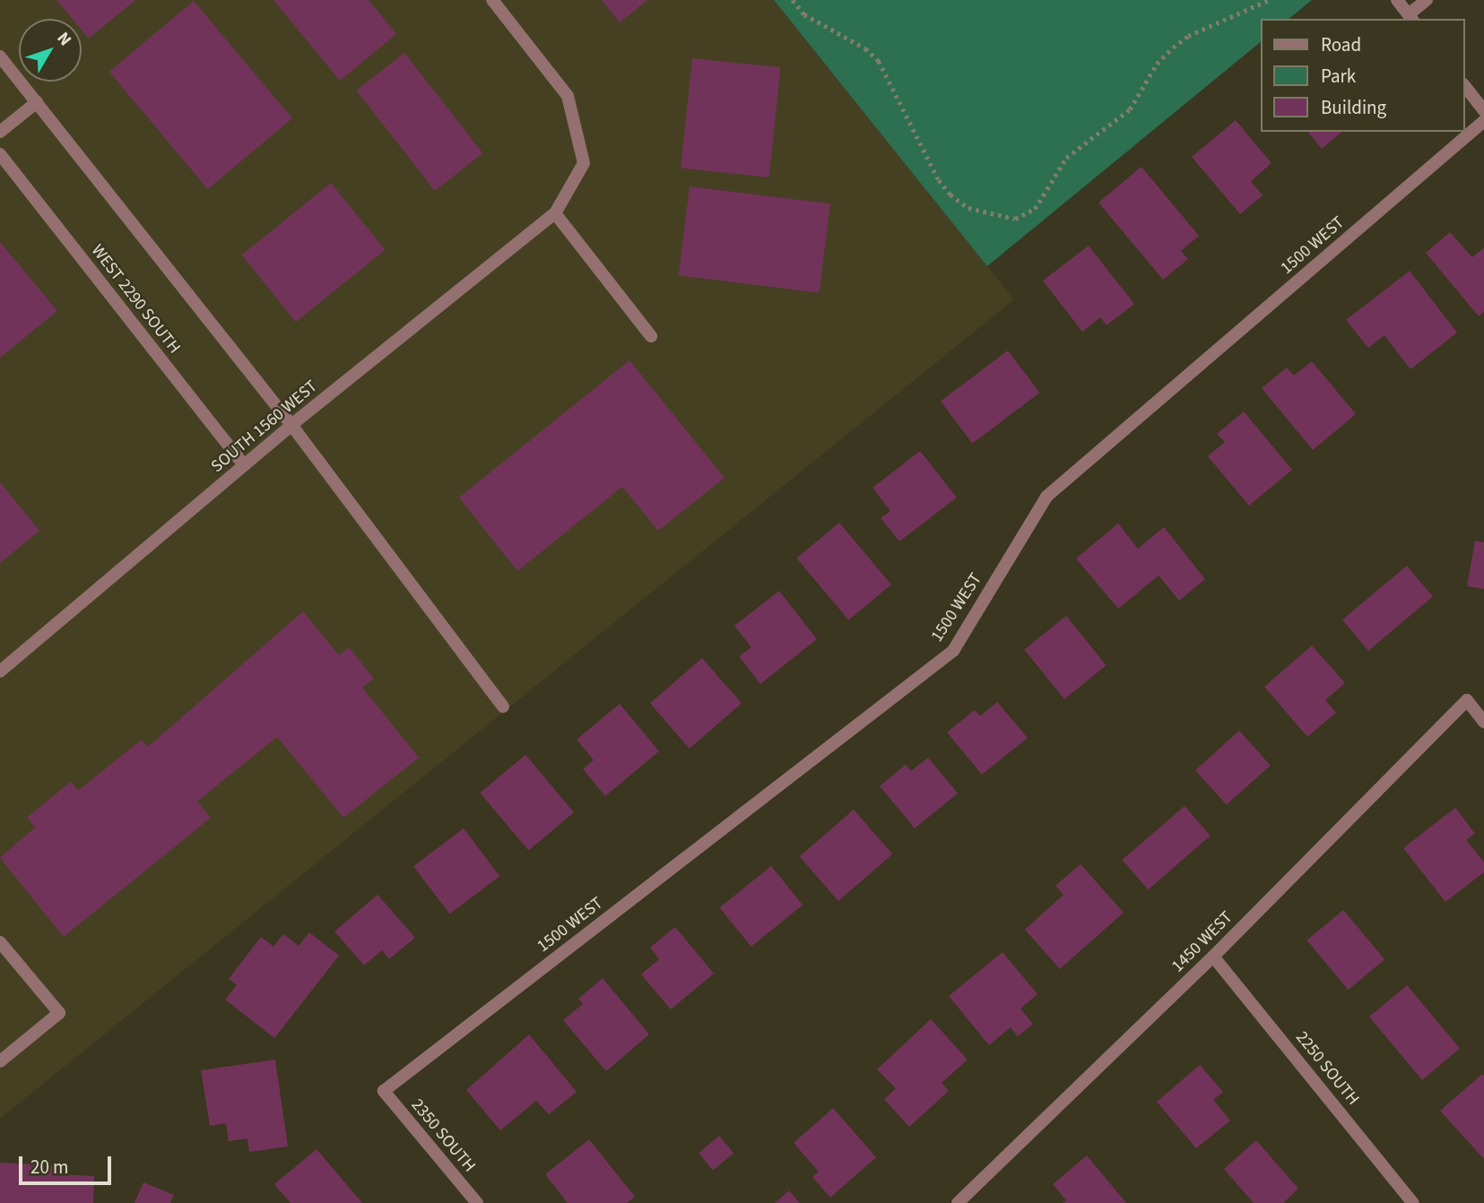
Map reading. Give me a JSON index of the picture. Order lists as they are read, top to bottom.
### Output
{
  "streets": {
    "street": [
      "1500 WEST",
      "WEST 2290 SOUTH",
      "SOUTH 1560 WEST",
      "1450 WEST",
      "2250 SOUTH",
      "2350 SOUTH"
    ]
  },
  "crossings": [
    ["1500 WEST", "2350 SOUTH"],
    ["WEST 2290 SOUTH", "SOUTH 1560 WEST"],
    ["1450 WEST", "2250 SOUTH"]
  ],
  "legend": ["Road", "Park", "Building"],
  "scale_bar": "20 m",
  "north": "top right"
}
